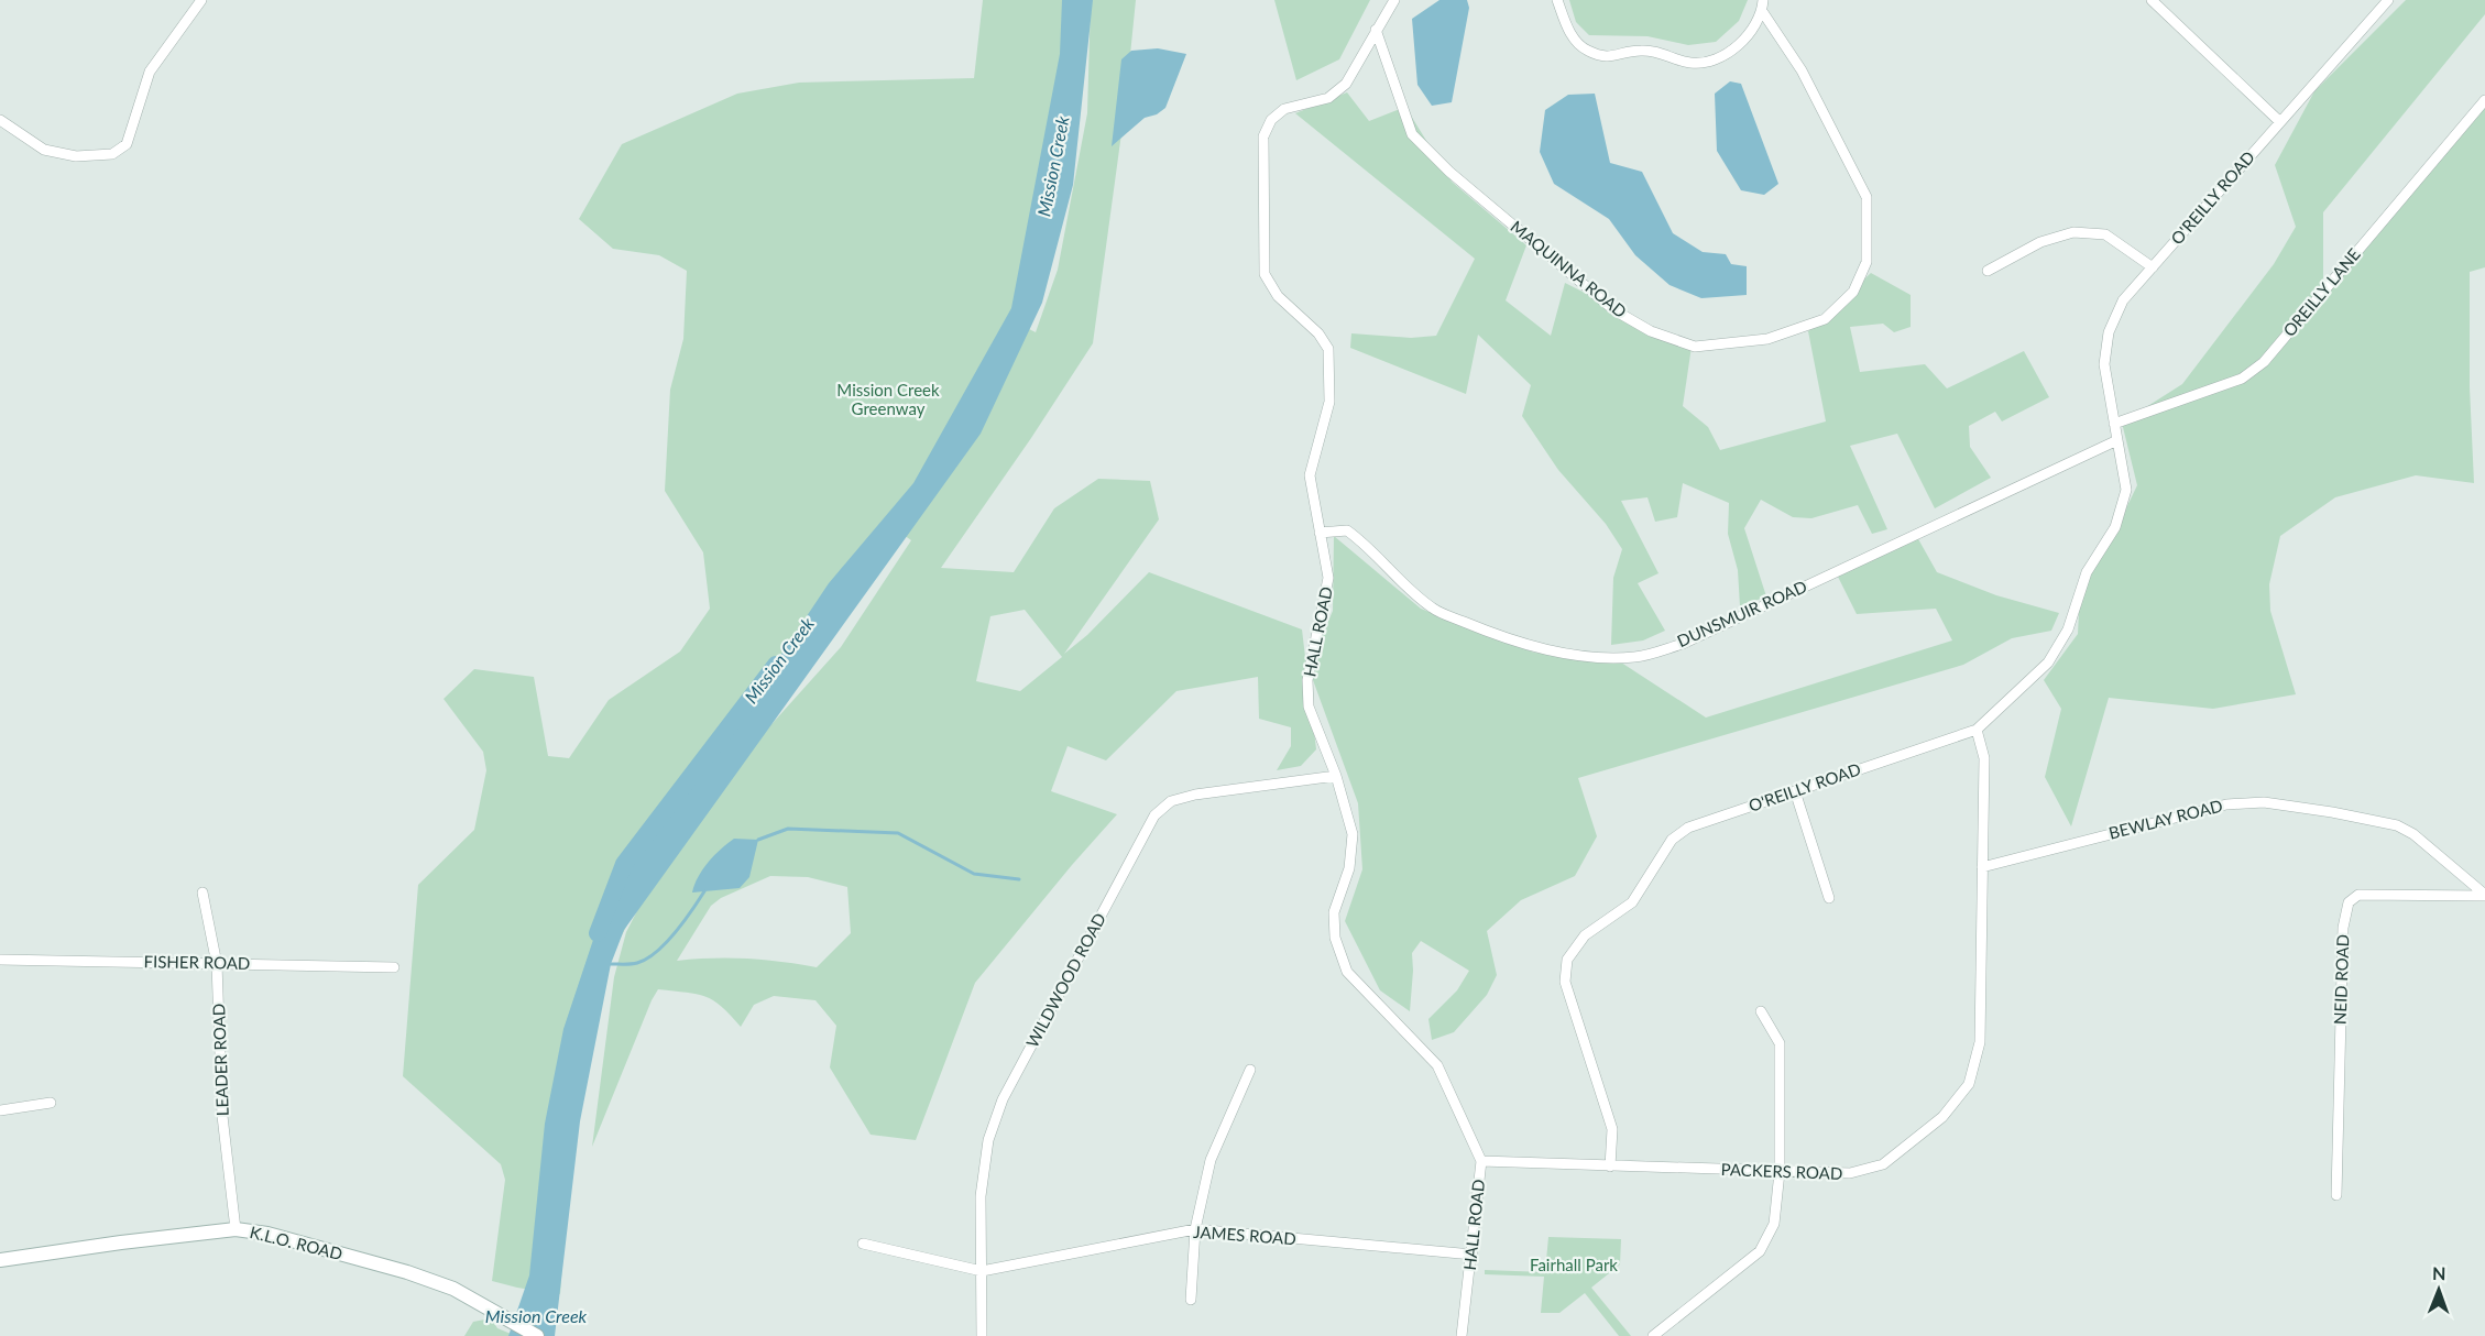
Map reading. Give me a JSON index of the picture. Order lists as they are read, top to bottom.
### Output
{
  "streets": {
    "main road": ["K.L.O. ROAD"],
    "street": [
      "O'REILLY ROAD",
      "MAQUINNA ROAD",
      "OREILLY LANE",
      "DUNSMUIR ROAD",
      "HALL ROAD",
      "BEWLAY ROAD",
      "FISHER ROAD",
      "NEID ROAD",
      "WILDWOOD ROAD",
      "LEADER ROAD",
      "PACKERS ROAD",
      "JAMES ROAD"
    ]
  },
  "crossings": [
    ["O'REILLY ROAD", "OREILLY LANE"],
    ["O'REILLY ROAD", "DUNSMUIR ROAD"],
    ["O'REILLY ROAD", "PACKERS ROAD"],
    ["MAQUINNA ROAD", "HALL ROAD"],
    ["DUNSMUIR ROAD", "HALL ROAD"],
    ["HALL ROAD", "WILDWOOD ROAD"],
    ["HALL ROAD", "PACKERS ROAD"],
    ["HALL ROAD", "JAMES ROAD"],
    ["BEWLAY ROAD", "NEID ROAD"],
    ["BEWLAY ROAD", "PACKERS ROAD"],
    ["FISHER ROAD", "LEADER ROAD"],
    ["WILDWOOD ROAD", "JAMES ROAD"],
    ["LEADER ROAD", "K.L.O. ROAD"]
  ],
  "water": ["Mission Creek"],
  "parks": ["Mission Creek Greenway", "Fairhall Park"],
  "north": "top"
}
